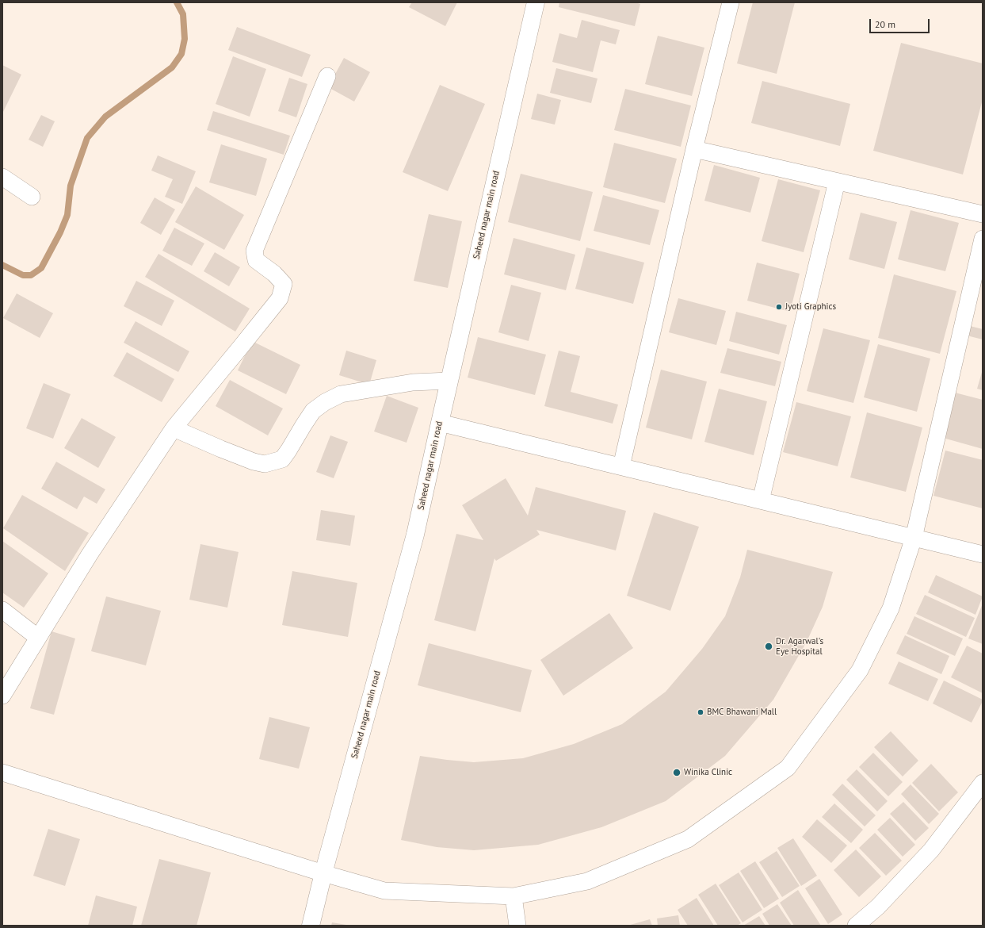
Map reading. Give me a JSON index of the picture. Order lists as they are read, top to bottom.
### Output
{
  "streets": {
    "street": ["Saheed nagar main road"]
  },
  "places": [
    "Jyoti Graphics",
    "Dr. Agarwal's Eye Hospital",
    "BMC Bhawani Mall",
    "Winika Clinic"
  ],
  "scale_bar": "20 m"
}
